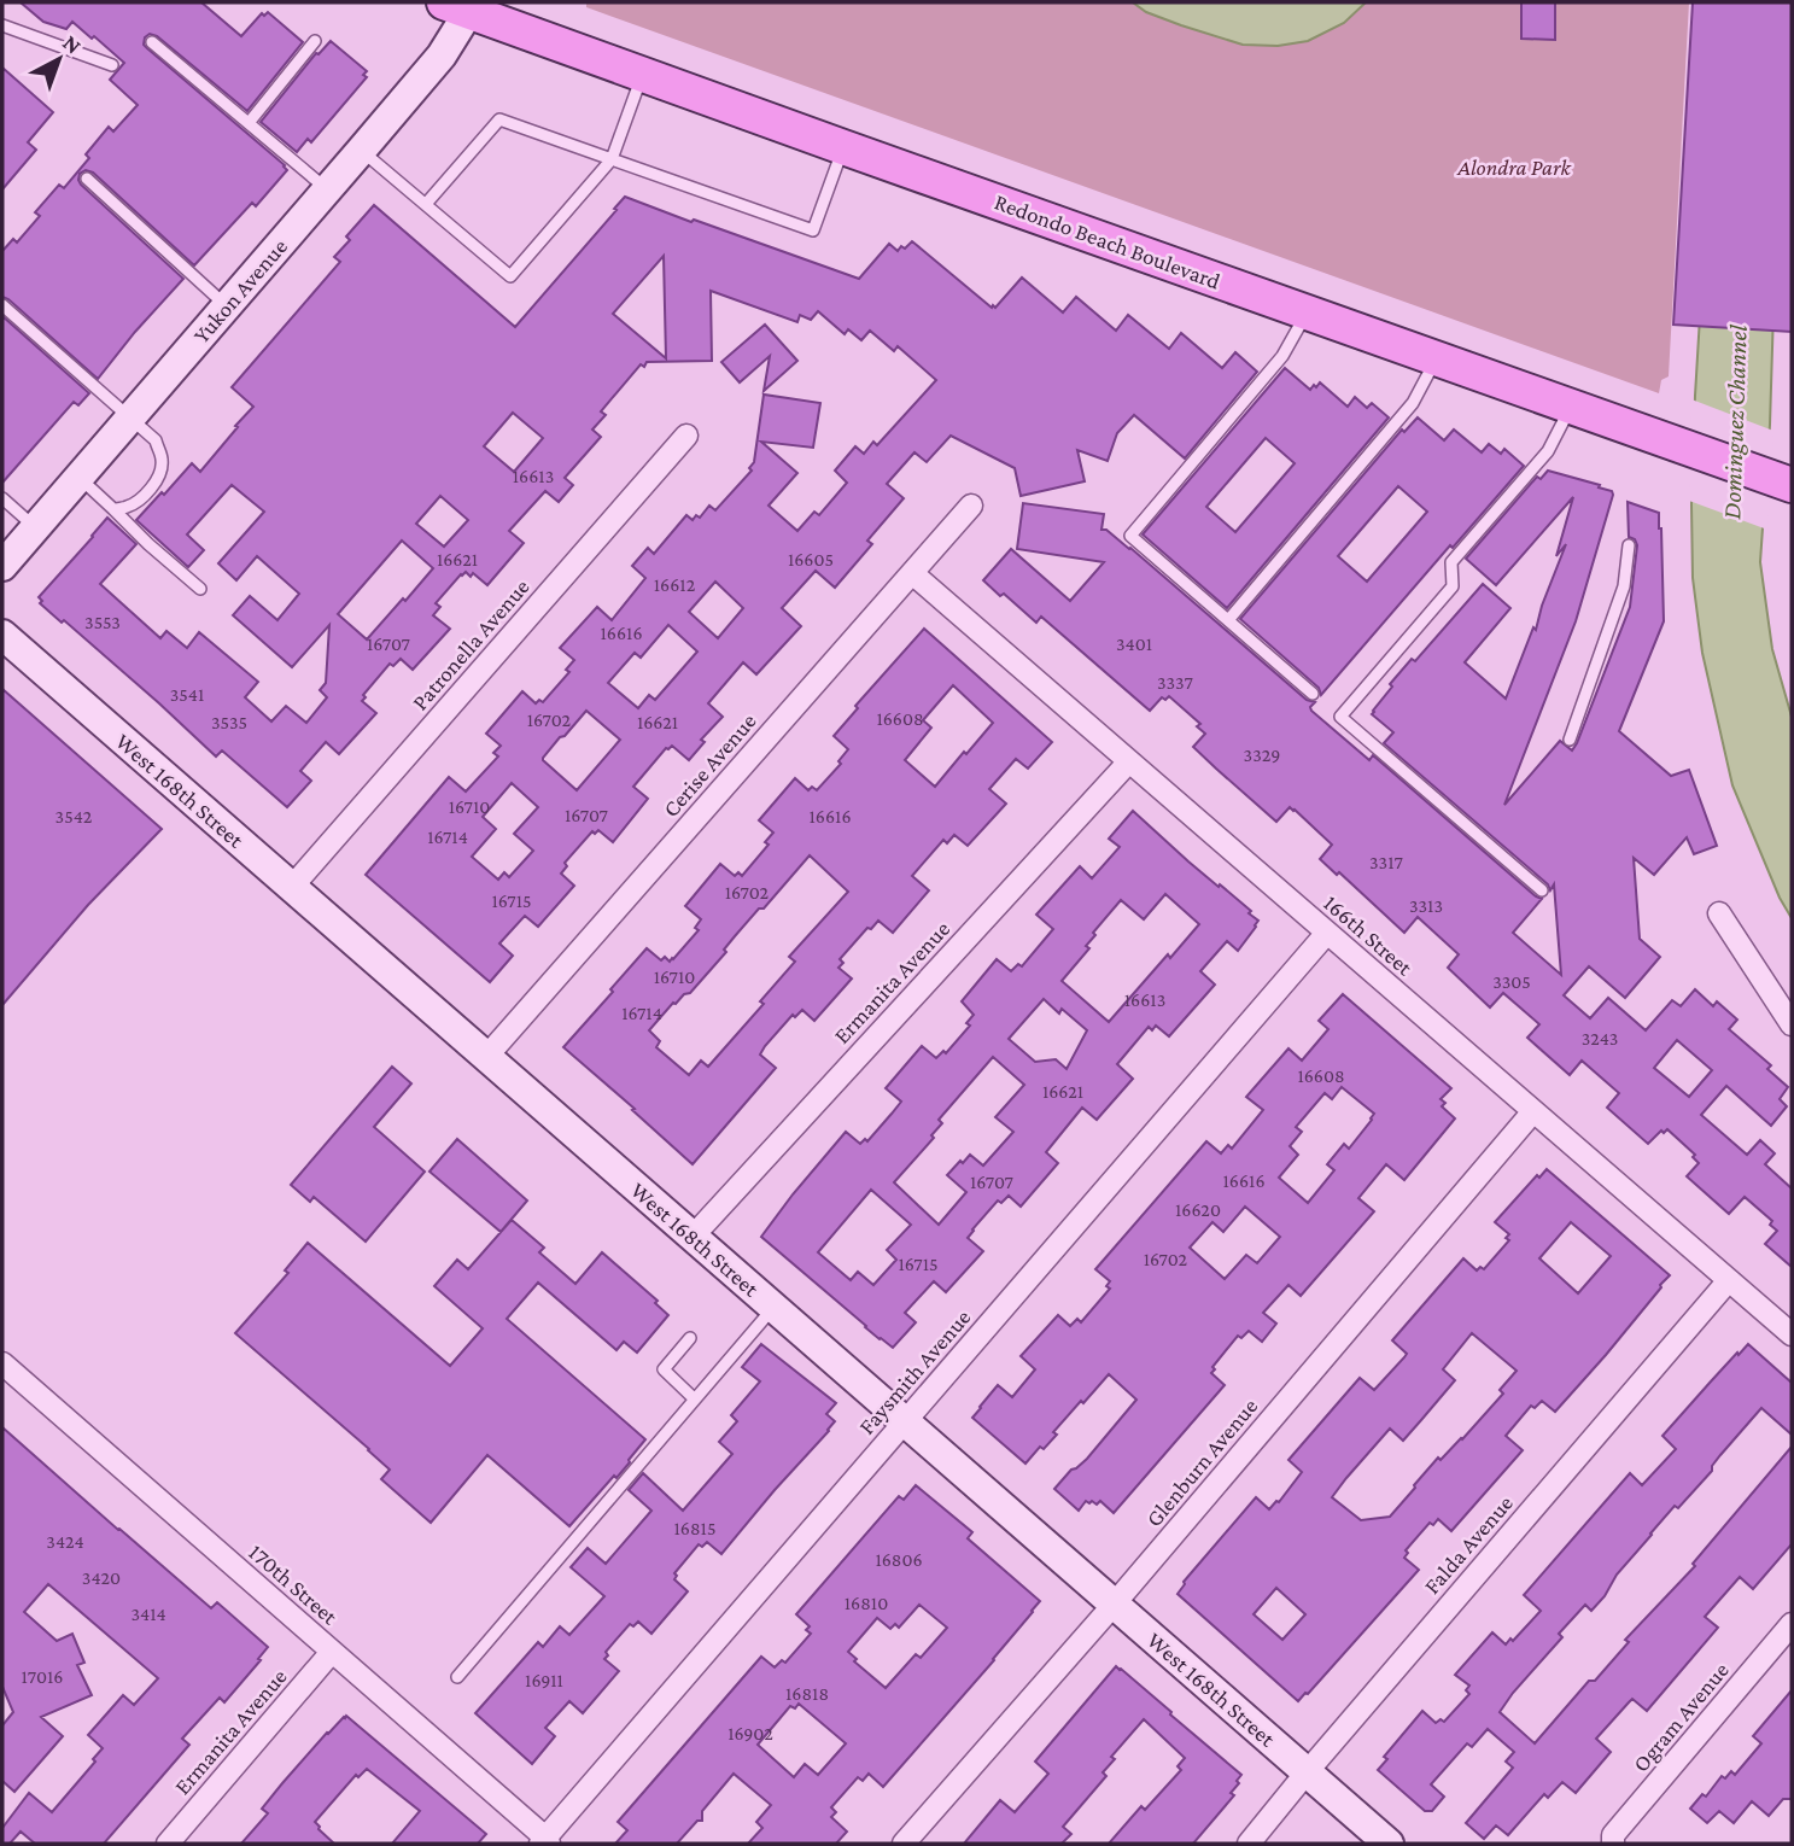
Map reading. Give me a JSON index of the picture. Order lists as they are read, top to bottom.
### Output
{
  "streets": {
    "main road": ["Redondo Beach Boulevard"],
    "street": [
      "Yukon Avenue",
      "Patronella Avenue",
      "Cerise Avenue",
      "West 168th Street",
      "166th Street",
      "Ermanita Avenue",
      "Faysmith Avenue",
      "Glenburn Avenue",
      "Falda Avenue",
      "170th Street",
      "Ogram Avenue"
    ]
  },
  "crossings": [
    ["Redondo Beach Boulevard", "Yukon Avenue"],
    ["Patronella Avenue", "West 168th Street"],
    ["Cerise Avenue", "West 168th Street"],
    ["Cerise Avenue", "166th Street"],
    ["West 168th Street", "Ermanita Avenue"],
    ["West 168th Street", "Faysmith Avenue"],
    ["West 168th Street", "Glenburn Avenue"],
    ["West 168th Street", "Falda Avenue"],
    ["166th Street", "Ermanita Avenue"],
    ["166th Street", "Faysmith Avenue"],
    ["166th Street", "Glenburn Avenue"],
    ["166th Street", "Falda Avenue"],
    ["Ermanita Avenue", "170th Street"],
    ["Faysmith Avenue", "170th Street"]
  ],
  "water": ["Dominguez Channel"],
  "parks": ["Alondra Park"],
  "house_numbers": [
    "16613",
    "16621",
    "16605",
    "16612",
    "3553",
    "16616",
    "16707",
    "3401",
    "3337",
    "3541",
    "16608",
    "16702",
    "3535",
    "16621",
    "3329",
    "16710",
    "16707",
    "3542",
    "16616",
    "16714",
    "3317",
    "16702",
    "16715",
    "3313",
    "16710",
    "3305",
    "16613",
    "16714",
    "3243",
    "16608",
    "16621",
    "16616",
    "16707",
    "16620",
    "16702",
    "16715",
    "16815",
    "3424",
    "16806",
    "3420",
    "16810",
    "3414",
    "17016",
    "16911",
    "16818",
    "16902"
  ],
  "north": "top right"
}
